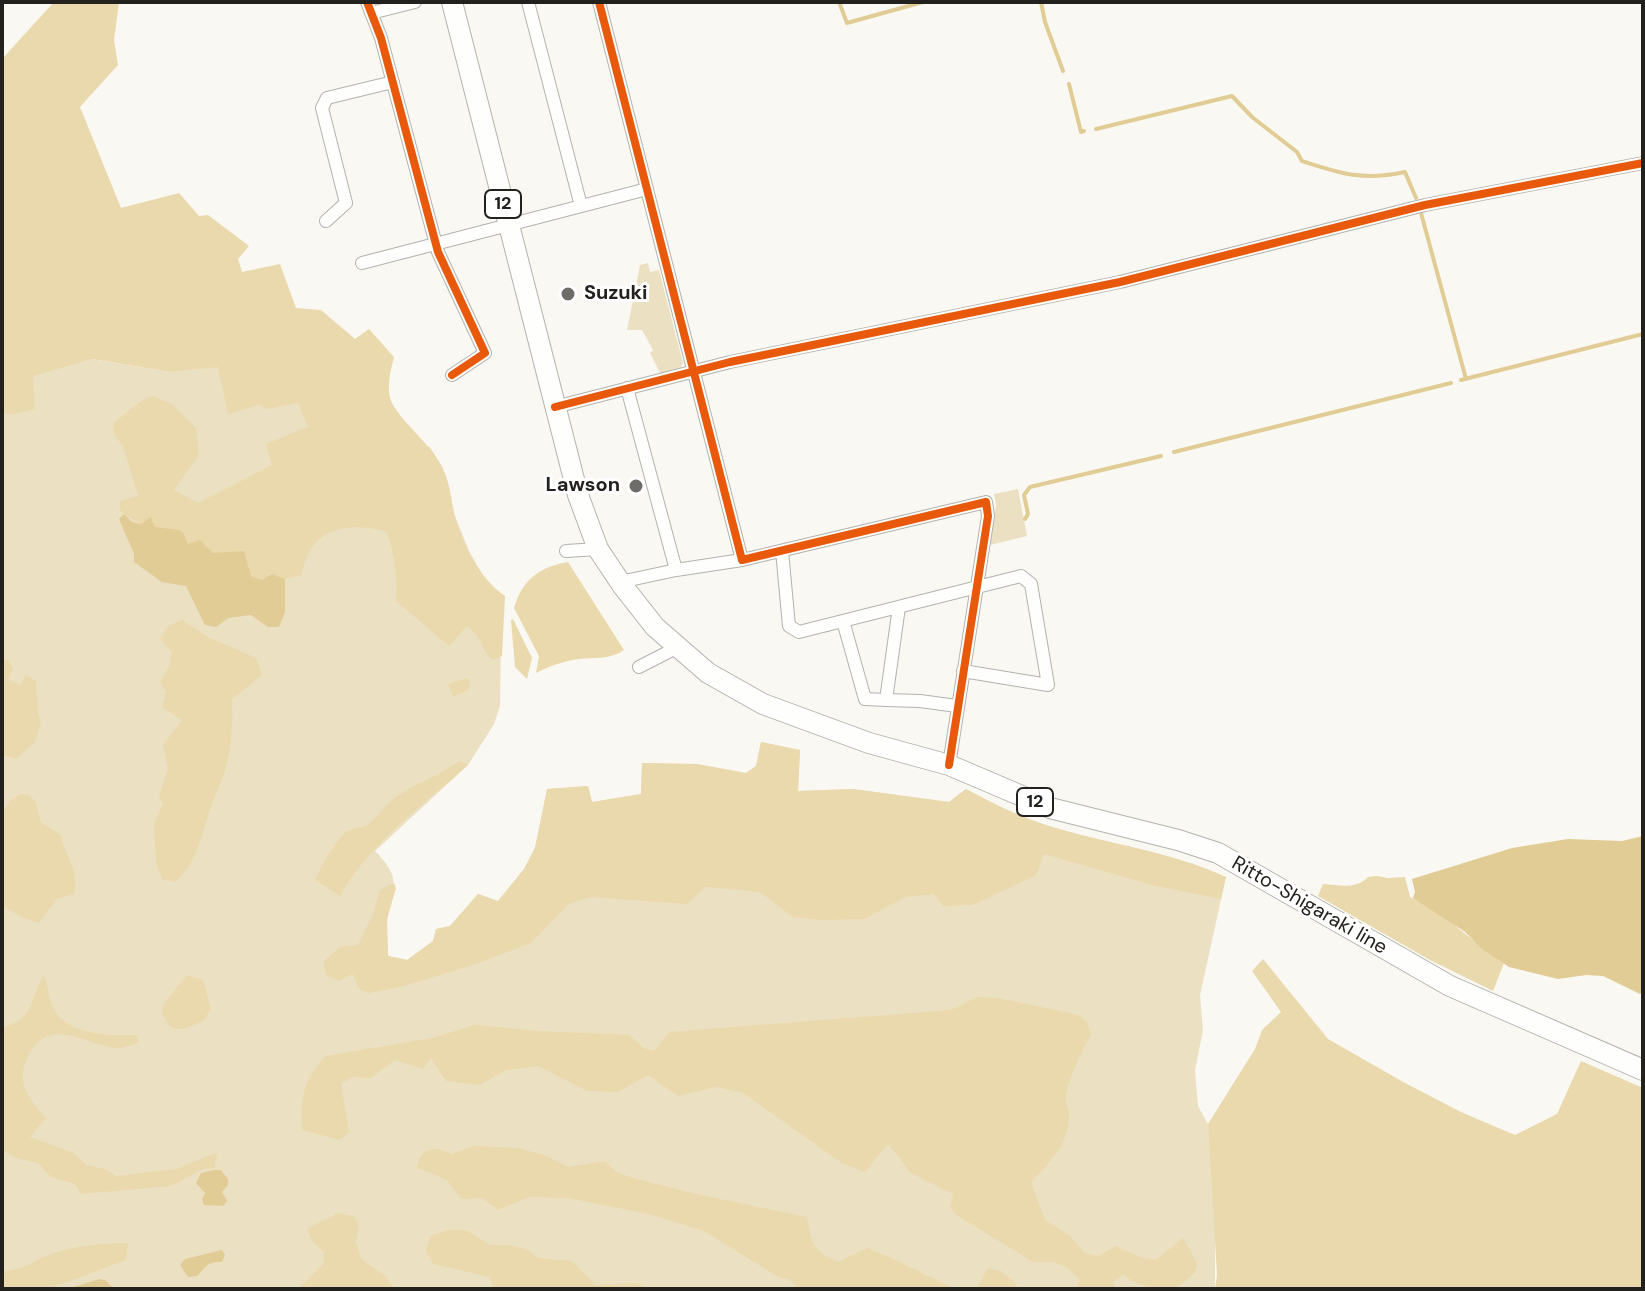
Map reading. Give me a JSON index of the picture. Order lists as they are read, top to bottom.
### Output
{
  "streets": {
    "main road": ["12", "Ritto-Shigaraki line"]
  },
  "places": ["Suzuki", "Lawson"]
}
